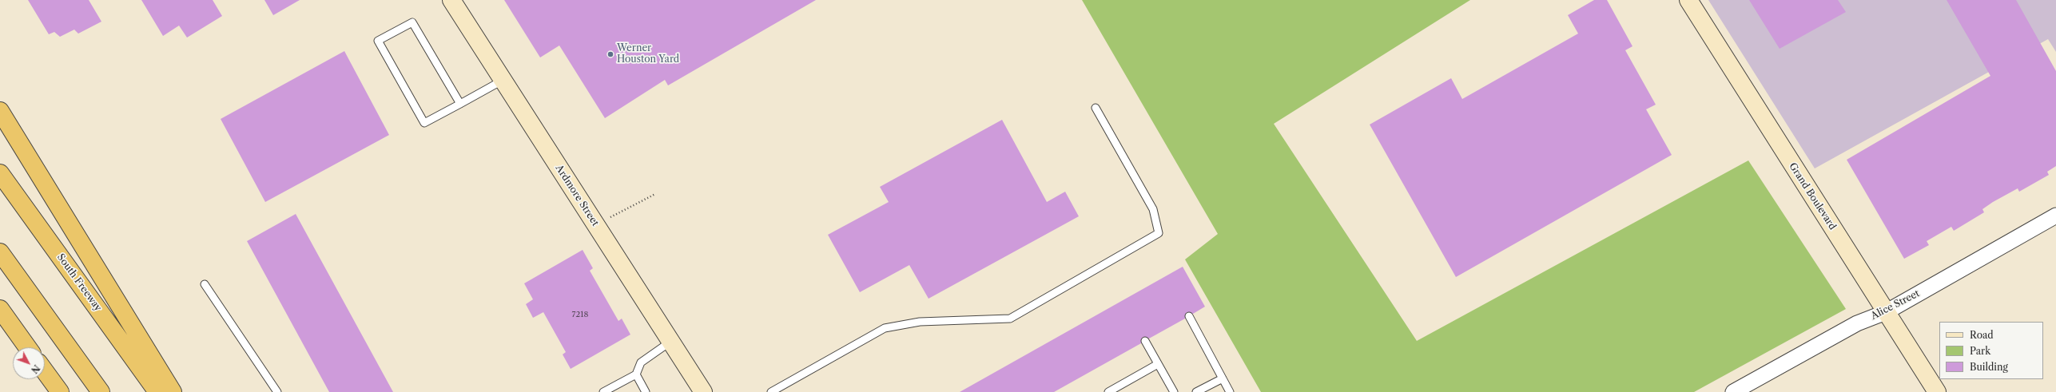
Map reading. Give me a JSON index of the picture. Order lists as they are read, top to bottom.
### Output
{
  "streets": {
    "highway": ["South Freeway"],
    "street": ["Ardmore Street", "Grand Boulevard", "Alice Street"]
  },
  "crossings": [
    ["Grand Boulevard", "Alice Street"]
  ],
  "places": ["Werner Houston Yard"],
  "house_numbers": ["7218"],
  "legend": ["Road", "Park", "Building"],
  "north": "bottom right"
}
